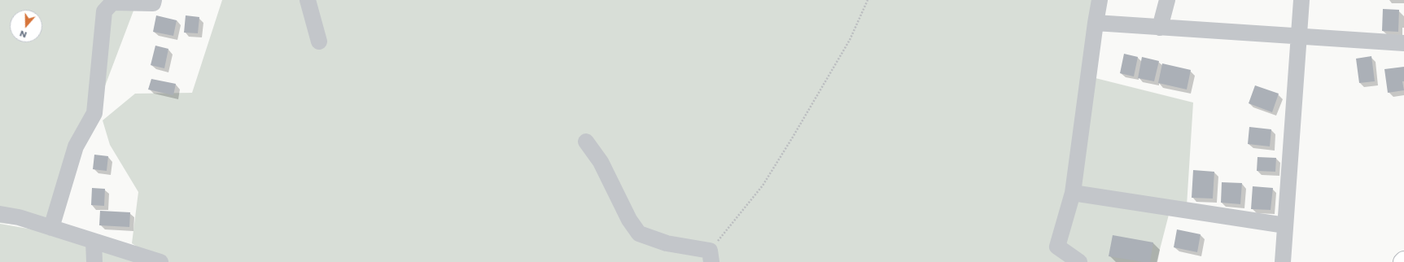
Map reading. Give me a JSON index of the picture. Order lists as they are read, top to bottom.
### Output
{
  "north": "bottom"
}
